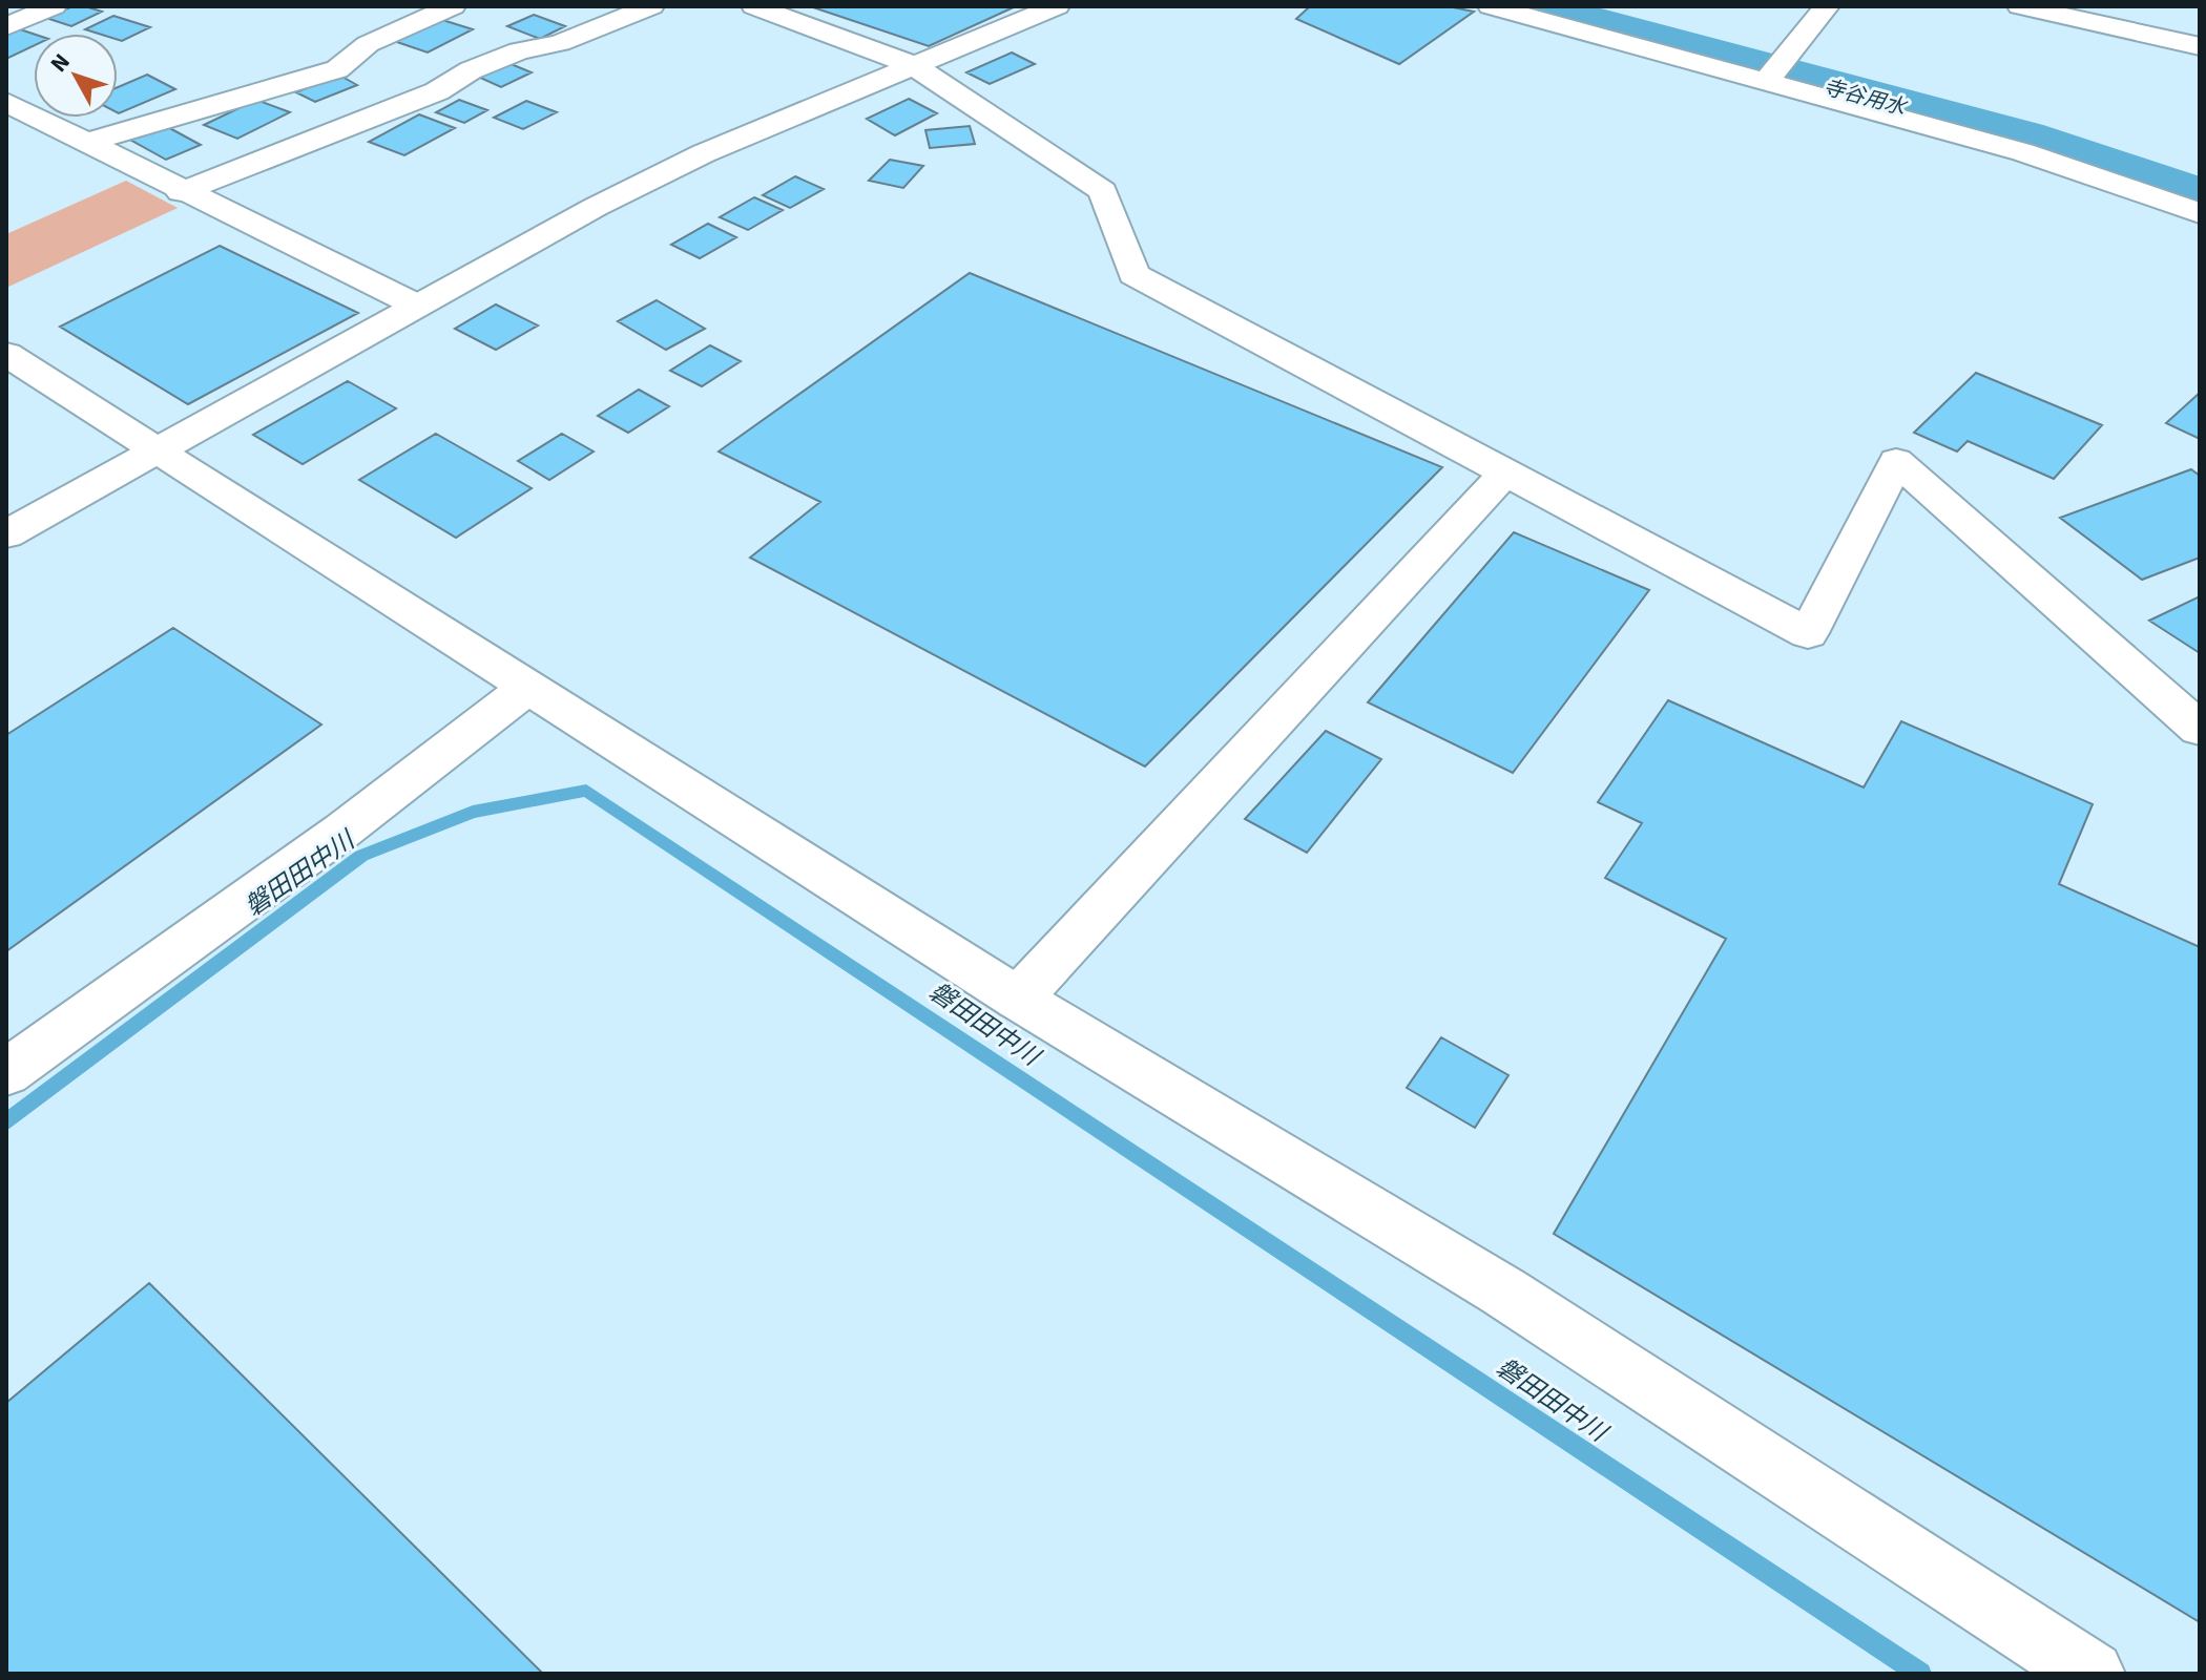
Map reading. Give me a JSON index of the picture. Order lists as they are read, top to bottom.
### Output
{
  "water": ["寺谷用水", "磐田田中川"],
  "north": "top left"
}
